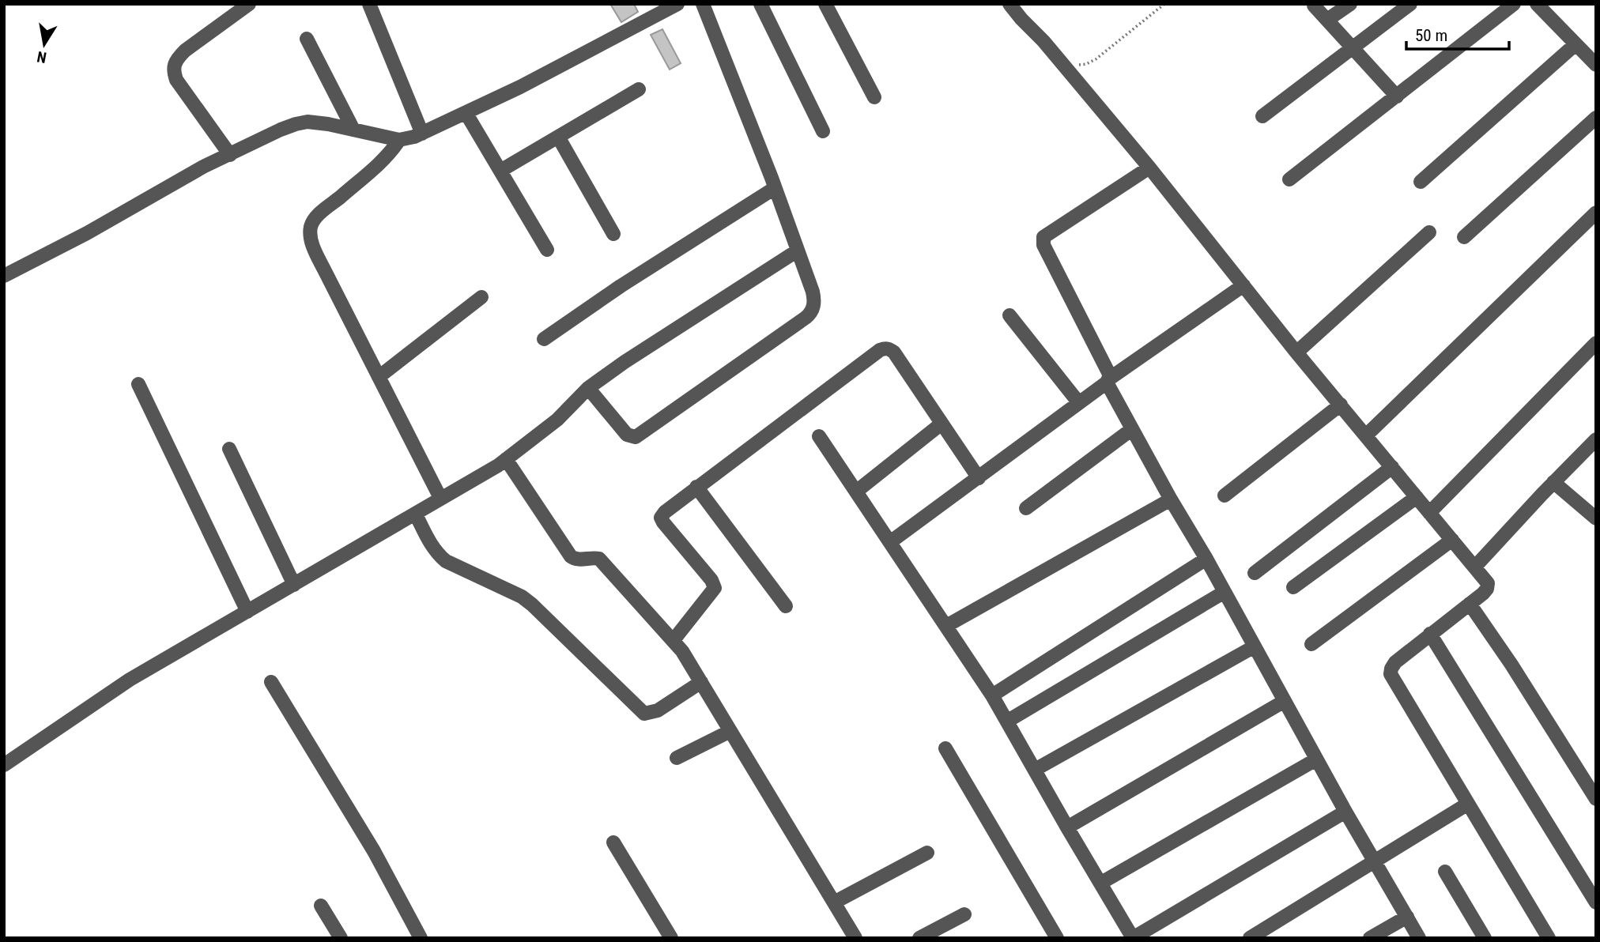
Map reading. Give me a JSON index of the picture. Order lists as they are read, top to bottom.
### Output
{
  "scale_bar": "50 m",
  "north": "bottom"
}
